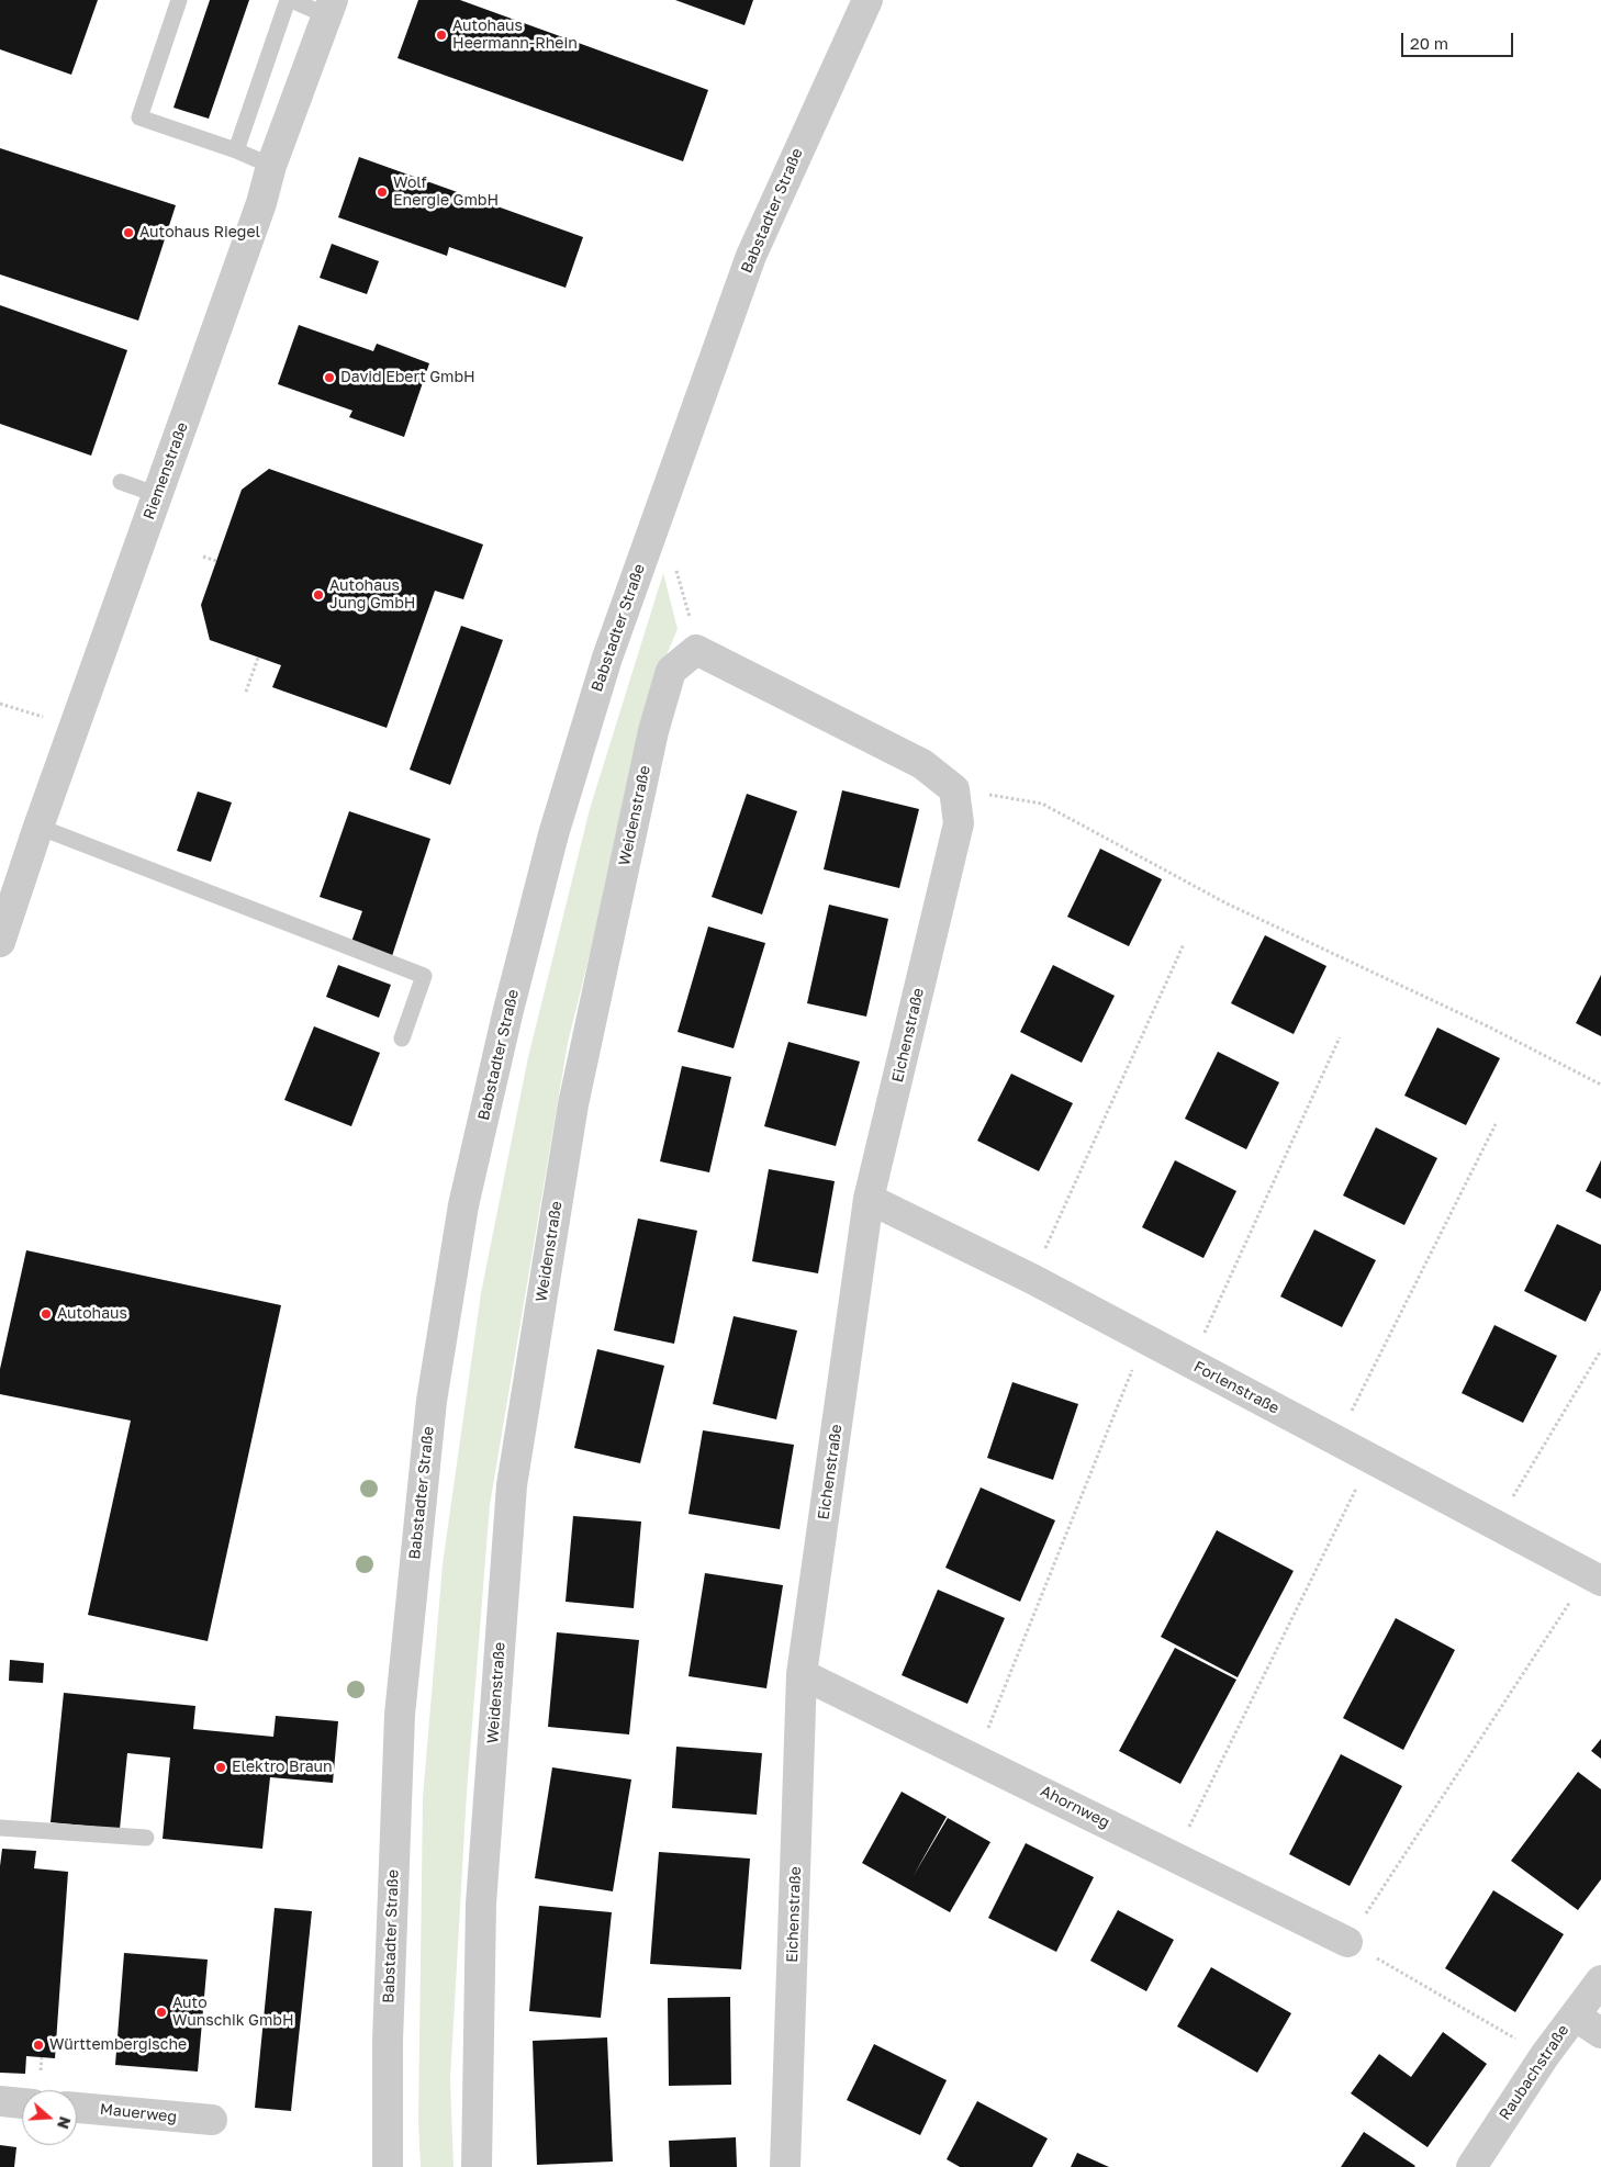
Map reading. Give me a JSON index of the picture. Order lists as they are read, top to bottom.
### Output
{
  "streets": {
    "street": [
      "Babstadter Straße",
      "Riemenstraße",
      "Weidenstraße",
      "Eichenstraße",
      "Forlenstraße",
      "Ahornweg",
      "Raubachstraße",
      "Mauerweg"
    ]
  },
  "crossings": [
    ["Eichenstraße", "Forlenstraße"],
    ["Eichenstraße", "Ahornweg"]
  ],
  "places": [
    "Autohaus Heermann-Rhein",
    "Wolf Energie GmbH",
    "Autohaus Riegel",
    "David Ebert GmbH",
    "Autohaus Jung GmbH",
    "Autohaus",
    "Elektro Braun",
    "Auto Wunschik GmbH",
    "Württembergische"
  ],
  "scale_bar": "20 m",
  "north": "right"
}
